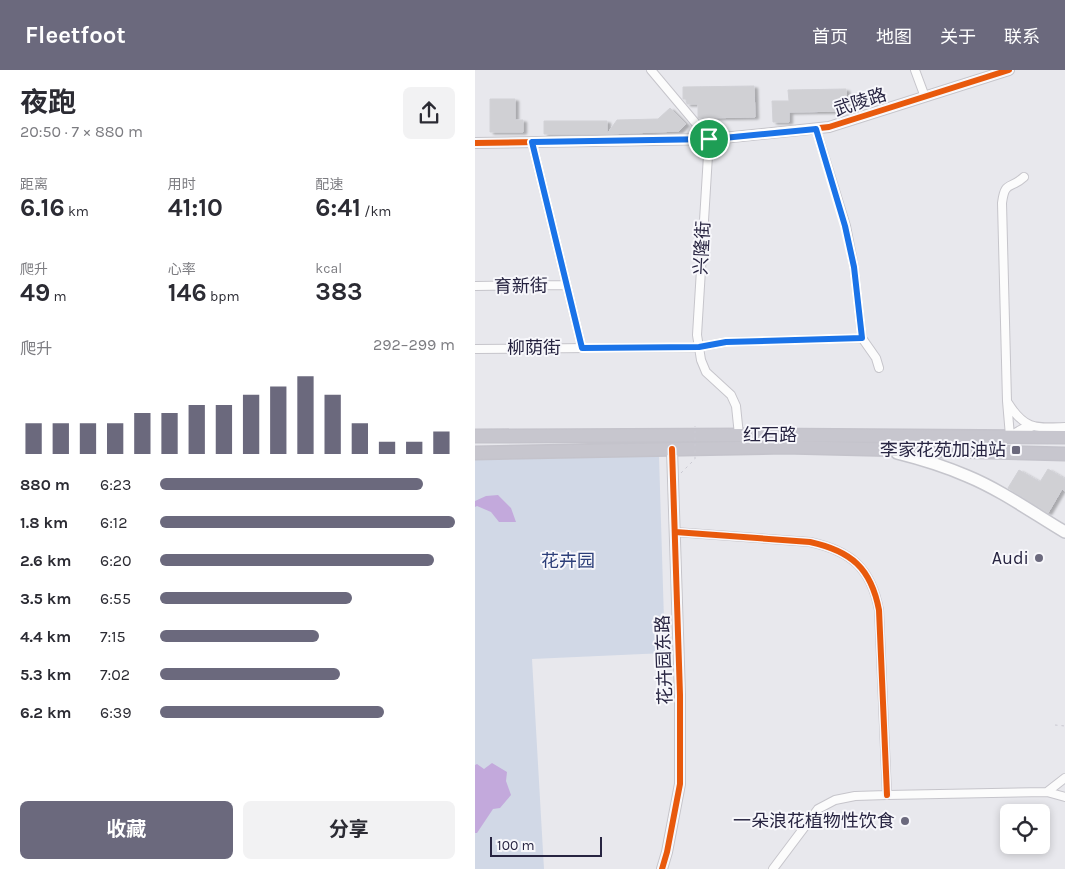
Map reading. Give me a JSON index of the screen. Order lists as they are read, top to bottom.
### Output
{
  "streets": {
    "highway": ["红石路"],
    "street": [
      "武陵路",
      "兴隆街",
      "育新街",
      "柳荫街",
      "花卉园东路"
    ]
  },
  "crossings": [
    ["武陵路", "兴隆街"],
    ["武陵路", "柳荫街"],
    ["兴隆街", "柳荫街"],
    ["兴隆街", "红石路"],
    ["红石路", "花卉园东路"]
  ],
  "parks": ["花卉园"],
  "places": {
    "transit": ["李家花苑加油站"],
    "other": ["Audi", "一朵浪花植物性饮食"]
  },
  "scale_bar": "100 m",
  "page": {
    "header": "Fleetfoot",
    "nav": [
      "首页",
      "地图",
      "关于",
      "联系"
    ],
    "heading": ["夜跑", "20:50 · 7 × 880 m"],
    "stats": [
      ["距离", "6.16 km"],
      ["用时", "41:10"],
      ["配速", "6:41 /km"],
      ["爬升", "49 m"],
      ["心率", "146 bpm"],
      ["kcal", "383"]
    ],
    "chart": ["爬升", "292–299 m"],
    "list": [
      {
        "name": "880 m",
        "note": "6:23"
      },
      {
        "name": "1.8 km",
        "note": "6:12"
      },
      {
        "name": "2.6 km",
        "note": "6:20"
      },
      {
        "name": "3.5 km",
        "note": "6:55"
      },
      {
        "name": "4.4 km",
        "note": "7:15"
      },
      {
        "name": "5.3 km",
        "note": "7:02"
      },
      {
        "name": "6.2 km",
        "note": "6:39"
      }
    ],
    "buttons": ["收藏", "分享"],
    "scale": "100 m"
  }
}
